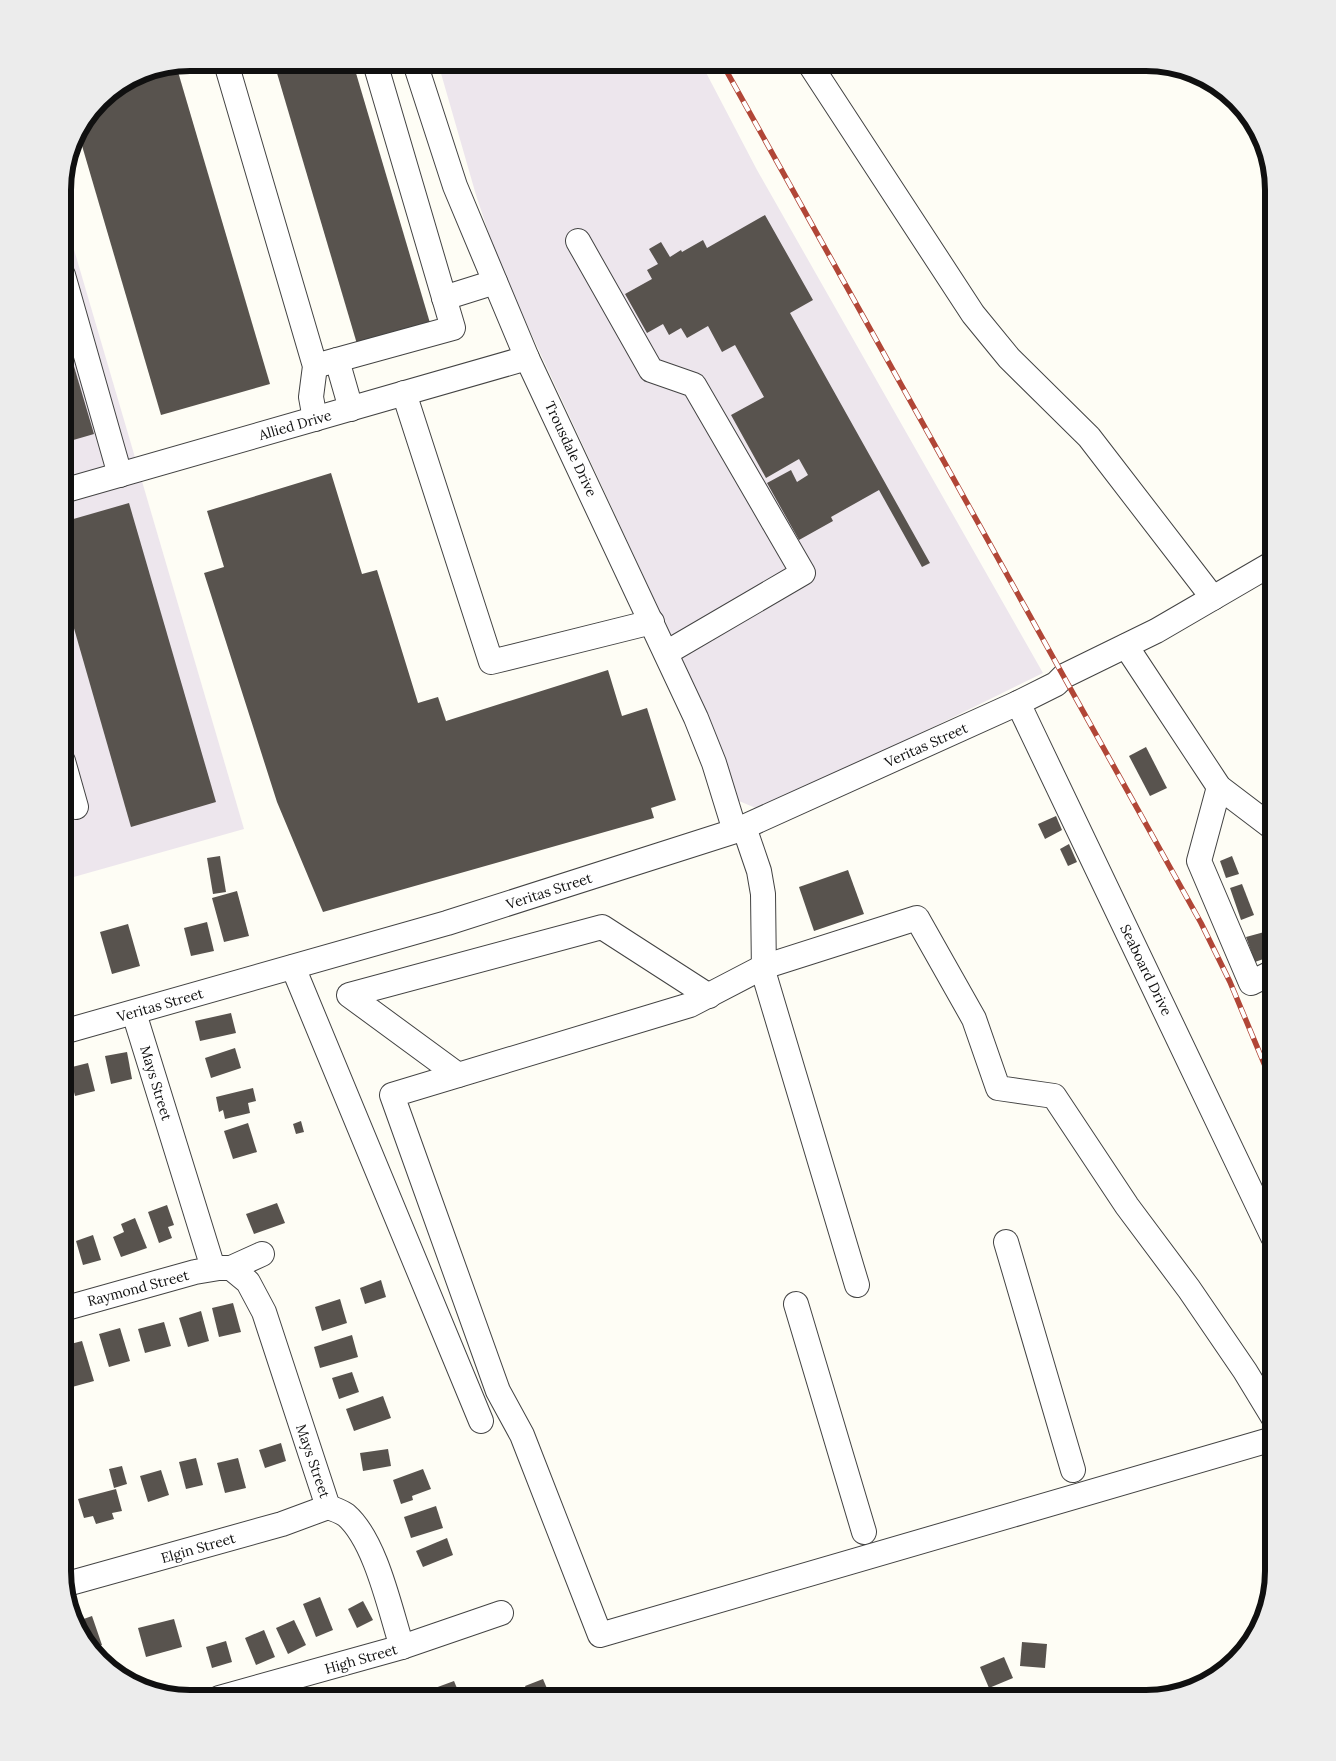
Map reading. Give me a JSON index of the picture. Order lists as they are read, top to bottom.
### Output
{
  "streets": {
    "street": [
      "Allied Drive",
      "Trousdale Drive",
      "Veritas Street",
      "Seaboard Drive",
      "Mays Street",
      "Raymond Street",
      "Elgin Street",
      "High Street"
    ]
  },
  "crossings": [
    ["Allied Drive", "Trousdale Drive"],
    ["Trousdale Drive", "Veritas Street"],
    ["Veritas Street", "Seaboard Drive"],
    ["Veritas Street", "Mays Street"],
    ["Mays Street", "Raymond Street"],
    ["Mays Street", "Elgin Street"],
    ["Mays Street", "High Street"]
  ]
}
